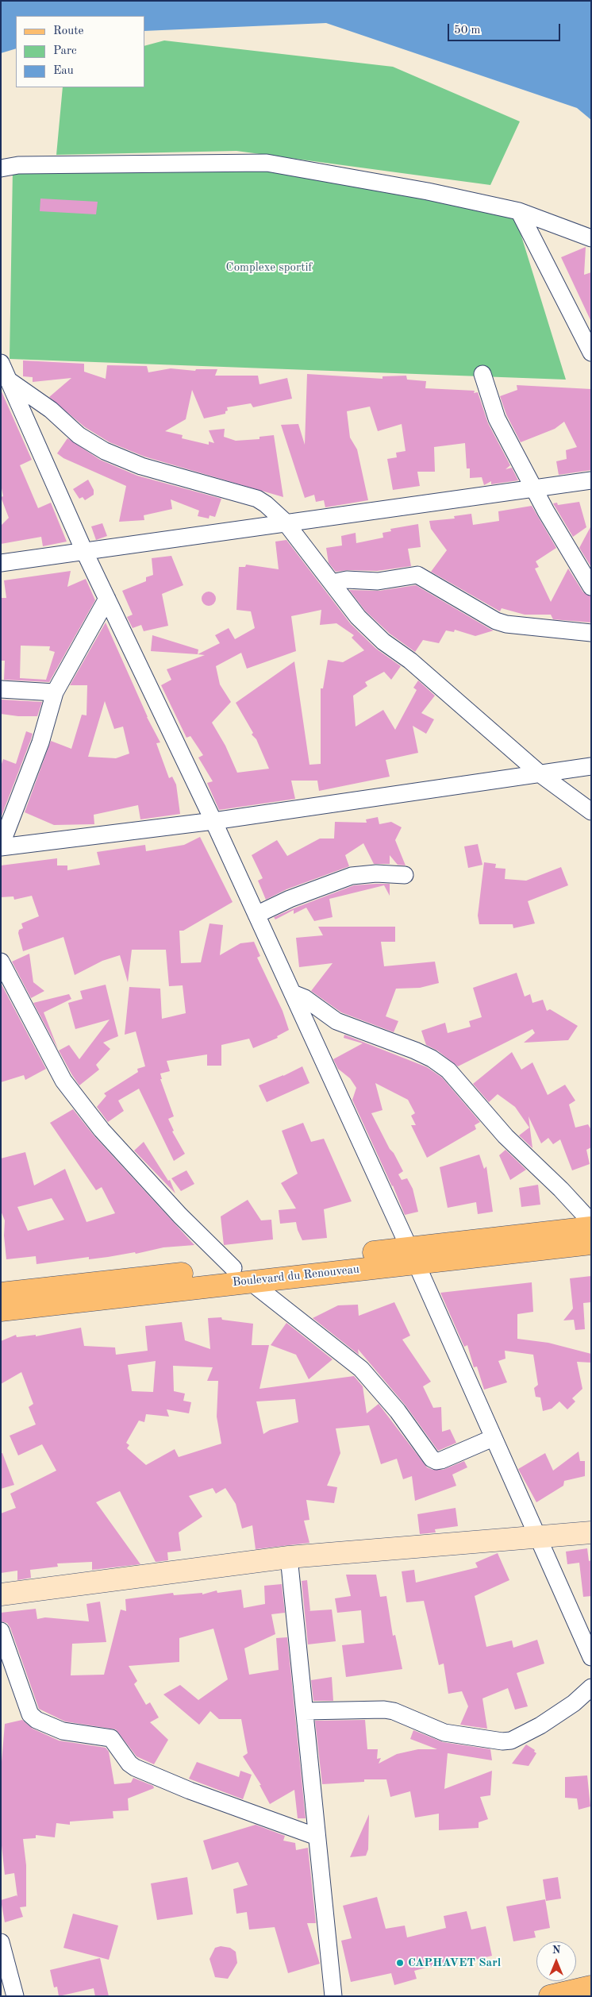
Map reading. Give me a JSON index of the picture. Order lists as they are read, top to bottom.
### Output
{
  "streets": {
    "main road": ["Boulevard du Renouveau"]
  },
  "parks": ["Complexe sportif"],
  "places": ["CAPHAVET Sarl"],
  "legend": ["Route", "Parc", "Eau"],
  "scale_bar": "50 m",
  "north": "top"
}
